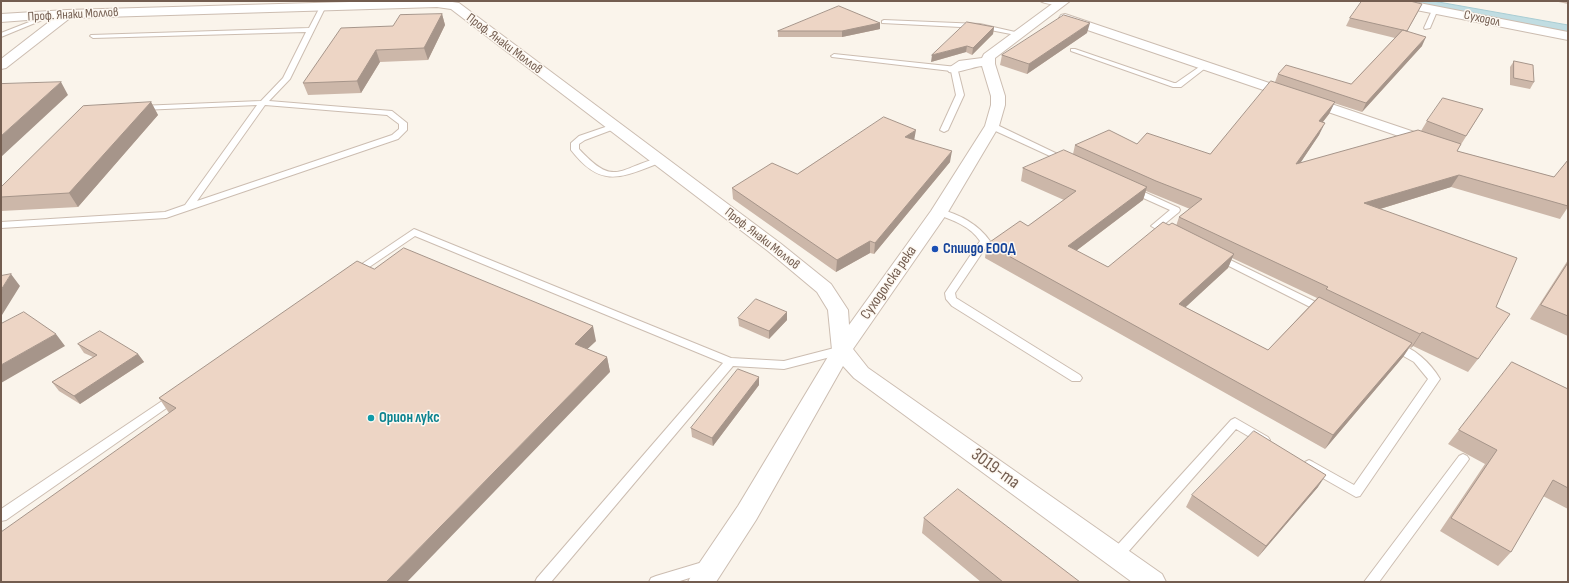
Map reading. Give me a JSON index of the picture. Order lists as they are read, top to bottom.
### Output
{
  "streets": {
    "street": [
      "Проф. Янаки Моллов",
      "Суходол",
      "Суходолска река",
      "3019-та"
    ]
  },
  "crossings": [
    ["Проф. Янаки Моллов", "Суходолска река"],
    ["Проф. Янаки Моллов", "3019-та"],
    ["Суходолска река", "3019-та"]
  ],
  "places": ["Спиидо ЕООД", "Орион лукс"]
}
